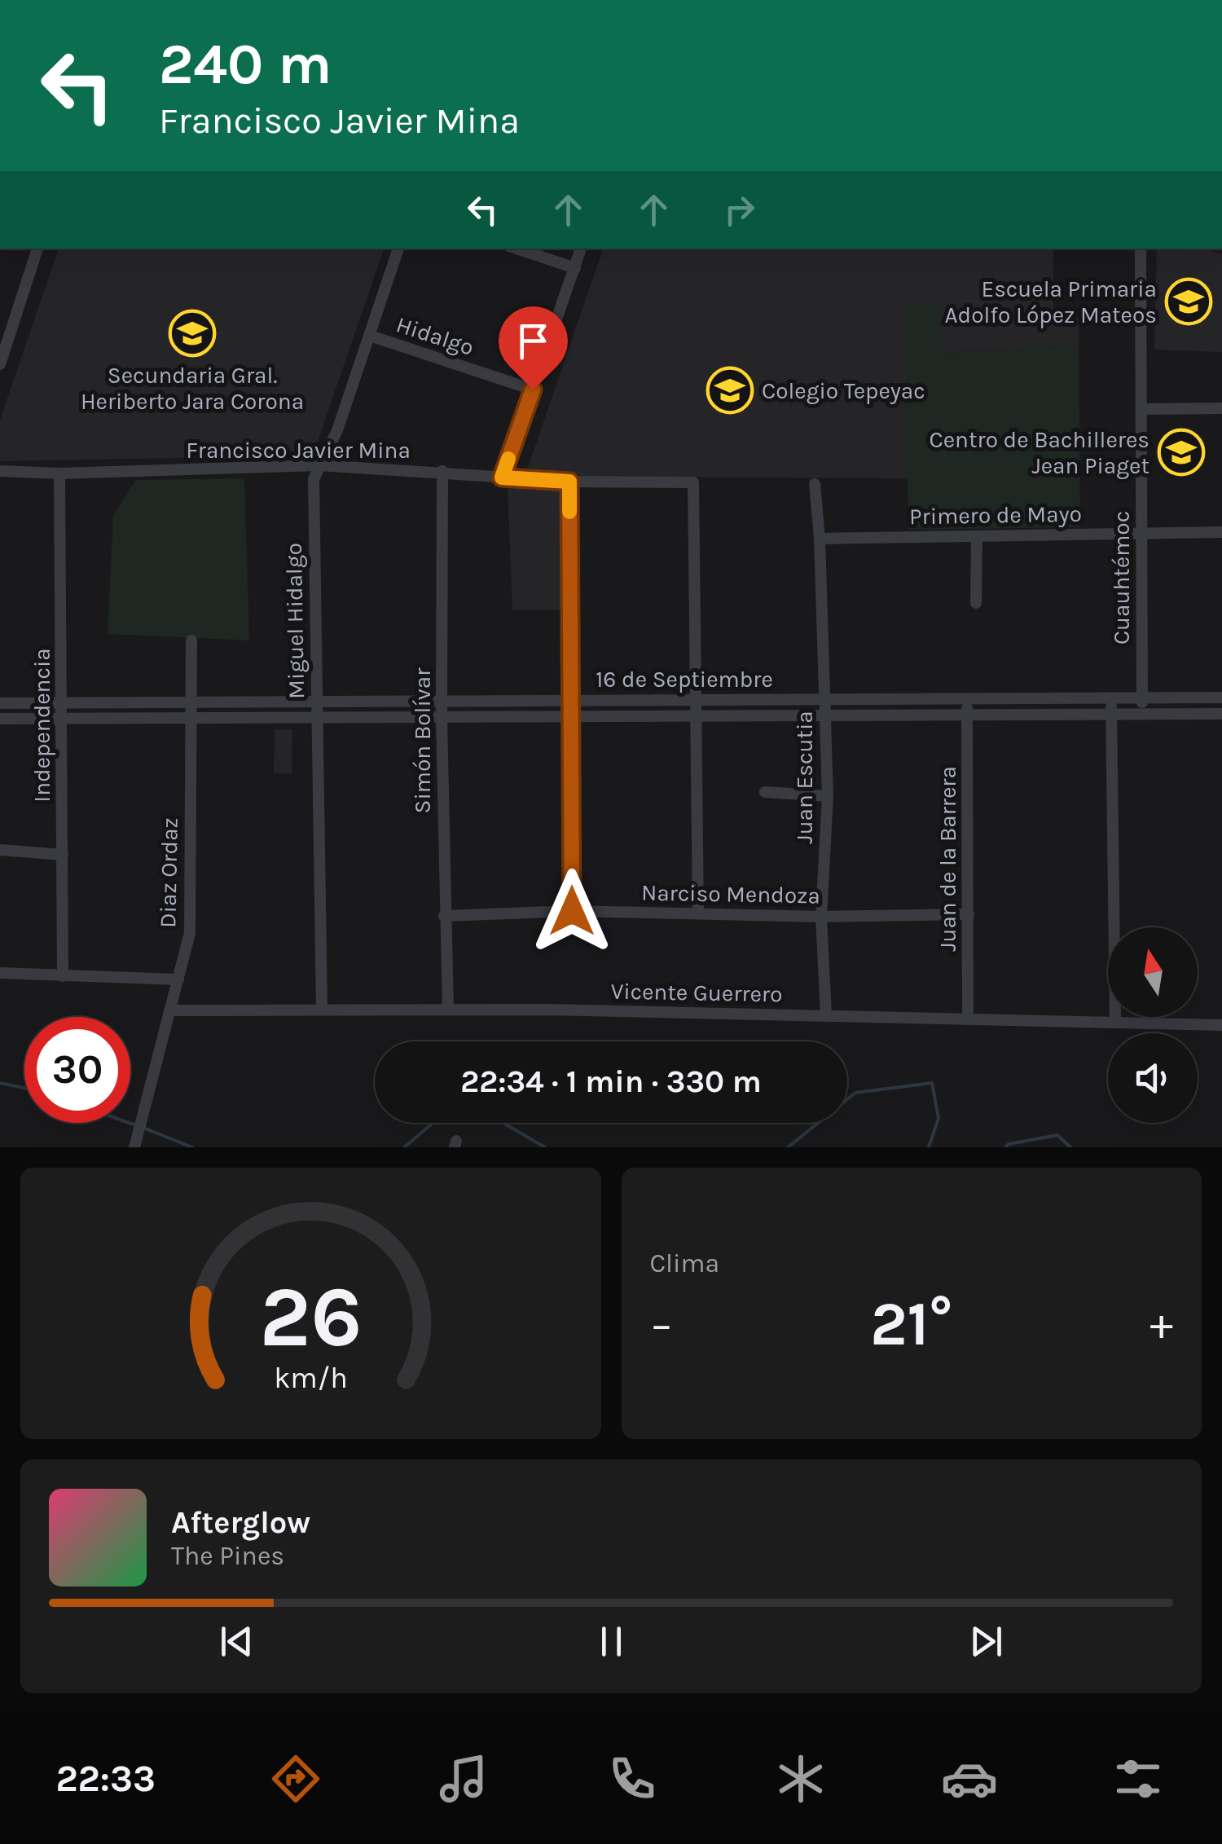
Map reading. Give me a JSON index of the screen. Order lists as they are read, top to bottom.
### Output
{
  "streets": {
    "street": [
      "Hidalgo",
      "Francisco Javier Mina",
      "Primero de Mayo",
      "Cuauhtémoc",
      "Miguel Hidalgo",
      "16 de Septiembre",
      "Independencia",
      "Simón Bolívar",
      "Juan Escutia",
      "Juan de la Barrera",
      "Diaz Ordaz",
      "Narciso Mendoza",
      "Vicente Guerrero"
    ]
  },
  "crossings": [
    ["Hidalgo", "Miguel Hidalgo"],
    ["Francisco Javier Mina", "Miguel Hidalgo"],
    ["Francisco Javier Mina", "16 de Septiembre"],
    ["Francisco Javier Mina", "Independencia"],
    ["Francisco Javier Mina", "Simón Bolívar"],
    ["Primero de Mayo", "Cuauhtémoc"],
    ["Primero de Mayo", "Juan Escutia"],
    ["Cuauhtémoc", "16 de Septiembre"],
    ["Miguel Hidalgo", "16 de Septiembre"],
    ["Miguel Hidalgo", "Vicente Guerrero"],
    ["16 de Septiembre", "Independencia"],
    ["16 de Septiembre", "Simón Bolívar"],
    ["16 de Septiembre", "Juan Escutia"],
    ["16 de Septiembre", "Juan de la Barrera"],
    ["16 de Septiembre", "Diaz Ordaz"],
    ["Simón Bolívar", "Narciso Mendoza"],
    ["Simón Bolívar", "Vicente Guerrero"],
    ["Juan Escutia", "Narciso Mendoza"],
    ["Juan Escutia", "Vicente Guerrero"],
    ["Juan de la Barrera", "Narciso Mendoza"],
    ["Juan de la Barrera", "Vicente Guerrero"],
    ["Diaz Ordaz", "Vicente Guerrero"]
  ],
  "places": {
    "school or university": [
      "Escuela Primaria Adolfo López Mateos",
      "Secundaria Gral. Heriberto Jara Corona",
      "Colegio Tepeyac",
      "Centro de Bachilleres Jean Piaget"
    ]
  },
  "north": "top",
  "page": {
    "turn": ["240 m", "Francisco Javier Mina"],
    "limit": "30",
    "trip": "22:34 · 1 min · 330 m",
    "tile": "Clima",
    "heat": ["−", "21°", "+"],
    "song": ["Afterglow", "The Pines"],
    "tabs": "22:33",
    "gauge": ["26", "km/h"]
  }
}
